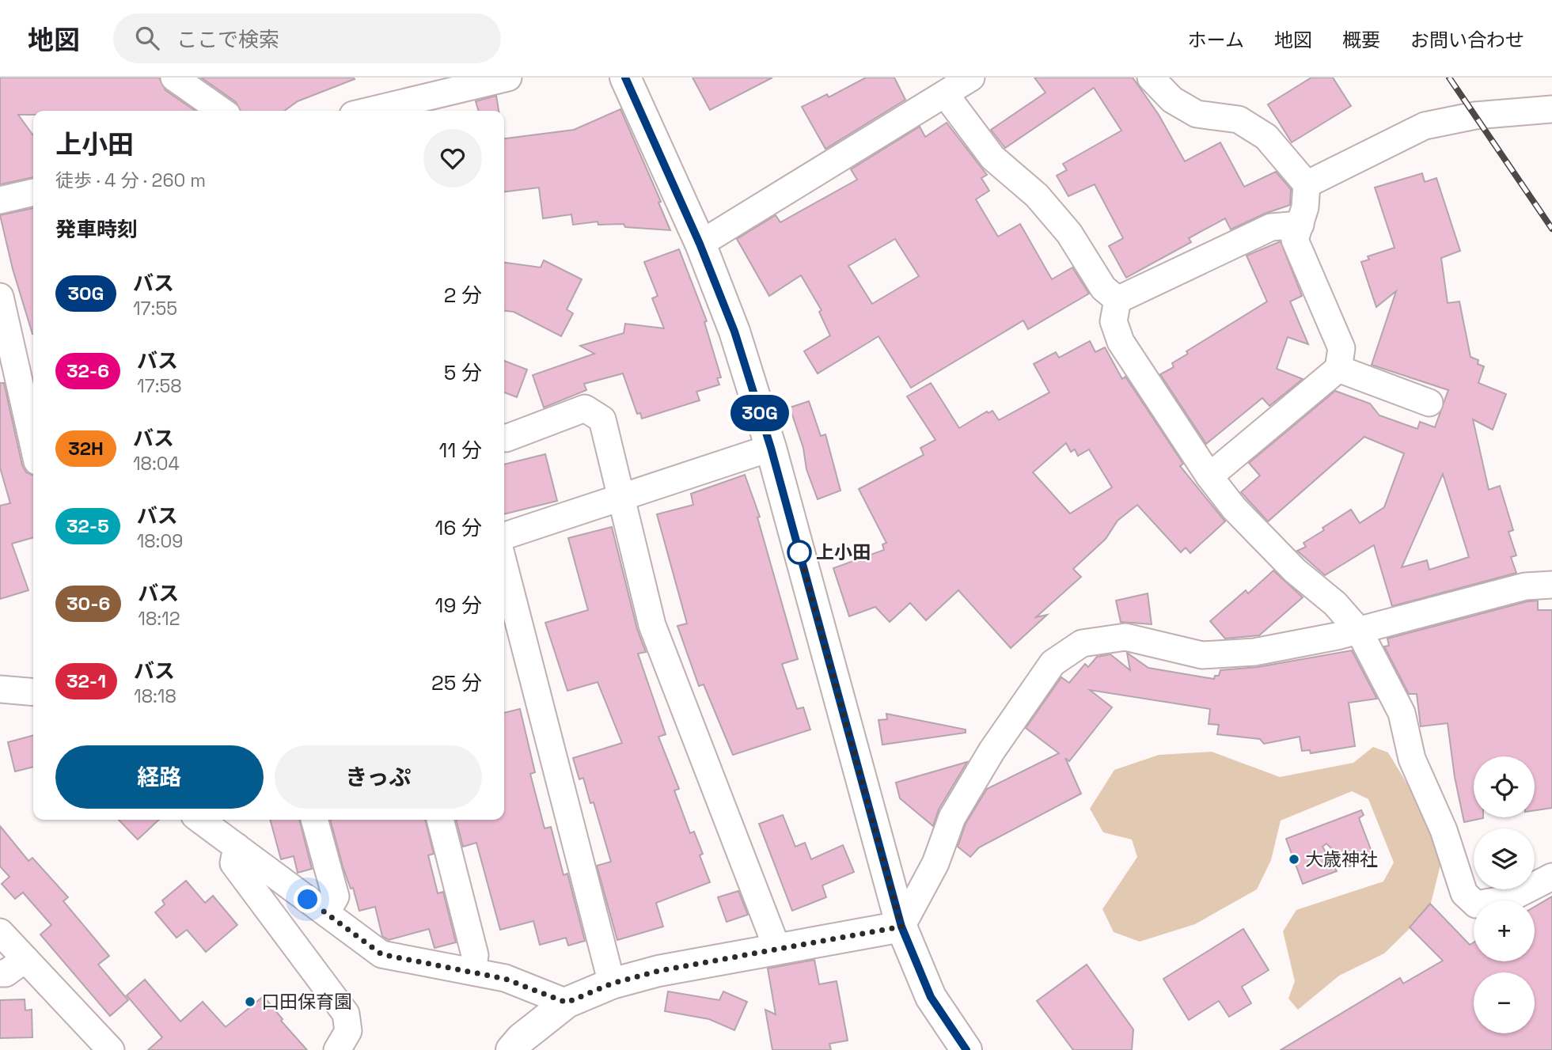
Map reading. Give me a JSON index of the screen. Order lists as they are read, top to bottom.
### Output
{
  "places": ["上小田", "大歳神社", "口田保育園"],
  "lines": ["bus line 30G"],
  "page": {
    "header": "地図",
    "search": "ここで検索",
    "nav": [
      "ホーム",
      "地図",
      "概要",
      "お問い合わせ"
    ],
    "on_map": "30G",
    "heading": [
      ["上小田", "徒歩 · 4 分 · 260 m"],
      "発車時刻"
    ],
    "list": [
      {
        "mark": "30G",
        "name": "バス",
        "note": "17:55",
        "value": "2 分"
      },
      {
        "mark": "32-6",
        "name": "バス",
        "note": "17:58",
        "value": "5 分"
      },
      {
        "mark": "32H",
        "name": "バス",
        "note": "18:04",
        "value": "11 分"
      },
      {
        "mark": "32-5",
        "name": "バス",
        "note": "18:09",
        "value": "16 分"
      },
      {
        "mark": "30-6",
        "name": "バス",
        "note": "18:12",
        "value": "19 分"
      },
      {
        "mark": "32-1",
        "name": "バス",
        "note": "18:18",
        "value": "25 分"
      }
    ],
    "buttons": ["経路", "きっぷ"],
    "map_buttons": ["+", "−"]
  }
}
